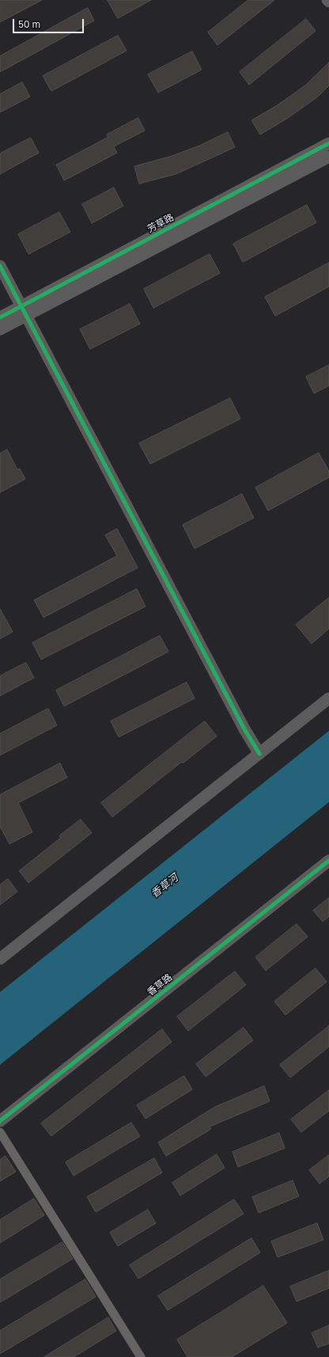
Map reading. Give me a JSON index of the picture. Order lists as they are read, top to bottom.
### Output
{
  "streets": {
    "street": ["芳草路", "香草路"]
  },
  "water": ["香草河"],
  "scale_bar": "50 m"
}
